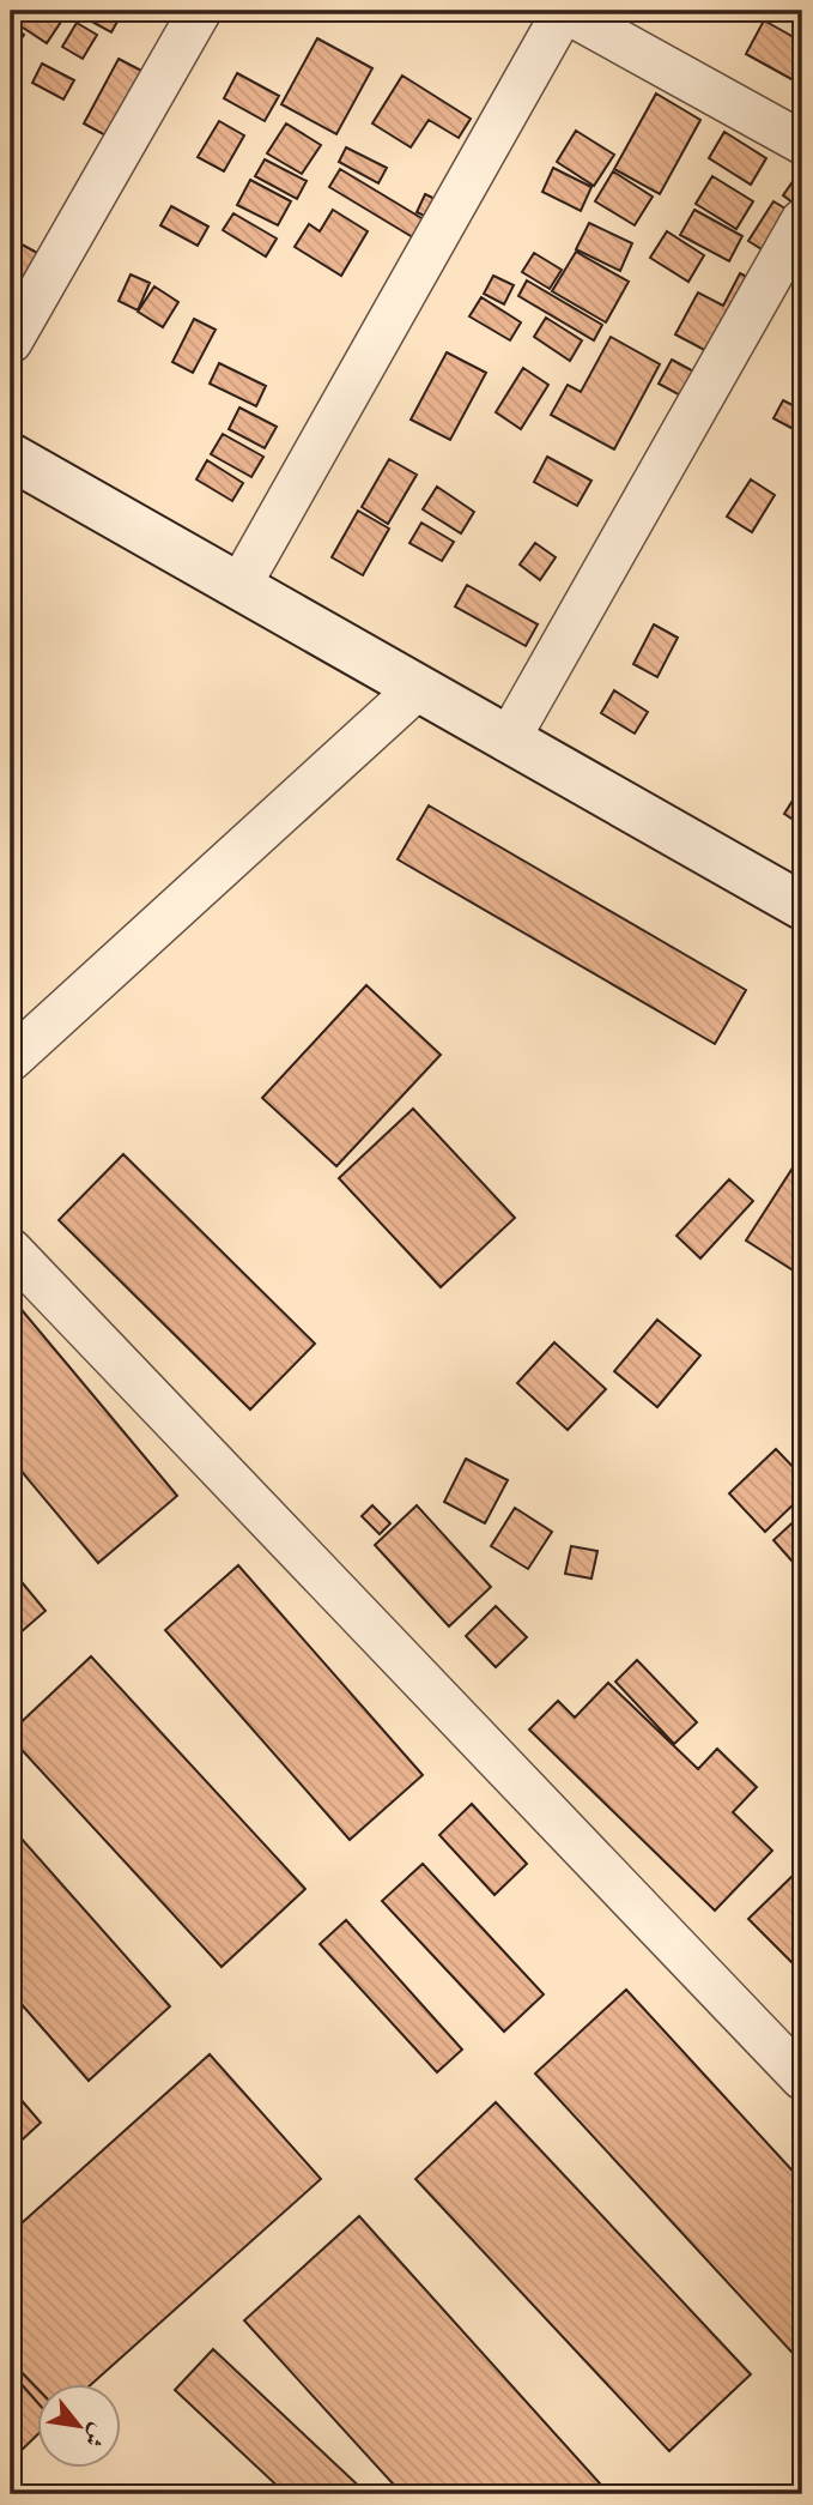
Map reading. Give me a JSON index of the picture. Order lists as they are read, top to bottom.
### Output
{
  "north": "bottom right"
}
